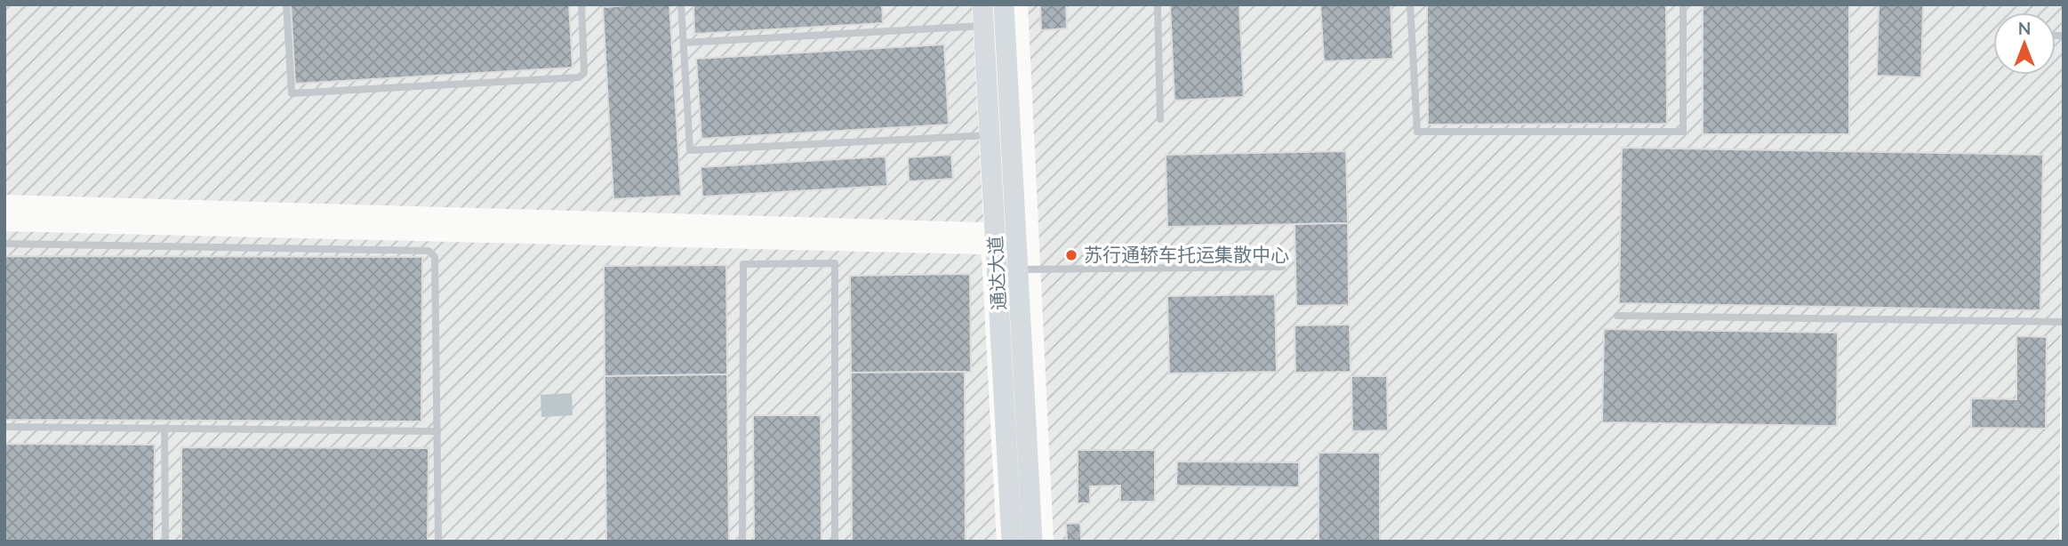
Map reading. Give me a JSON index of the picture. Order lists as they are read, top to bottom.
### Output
{
  "streets": {
    "main road": ["通达大道"]
  },
  "places": ["苏行通轿车托运集散中心"],
  "north": "top"
}
